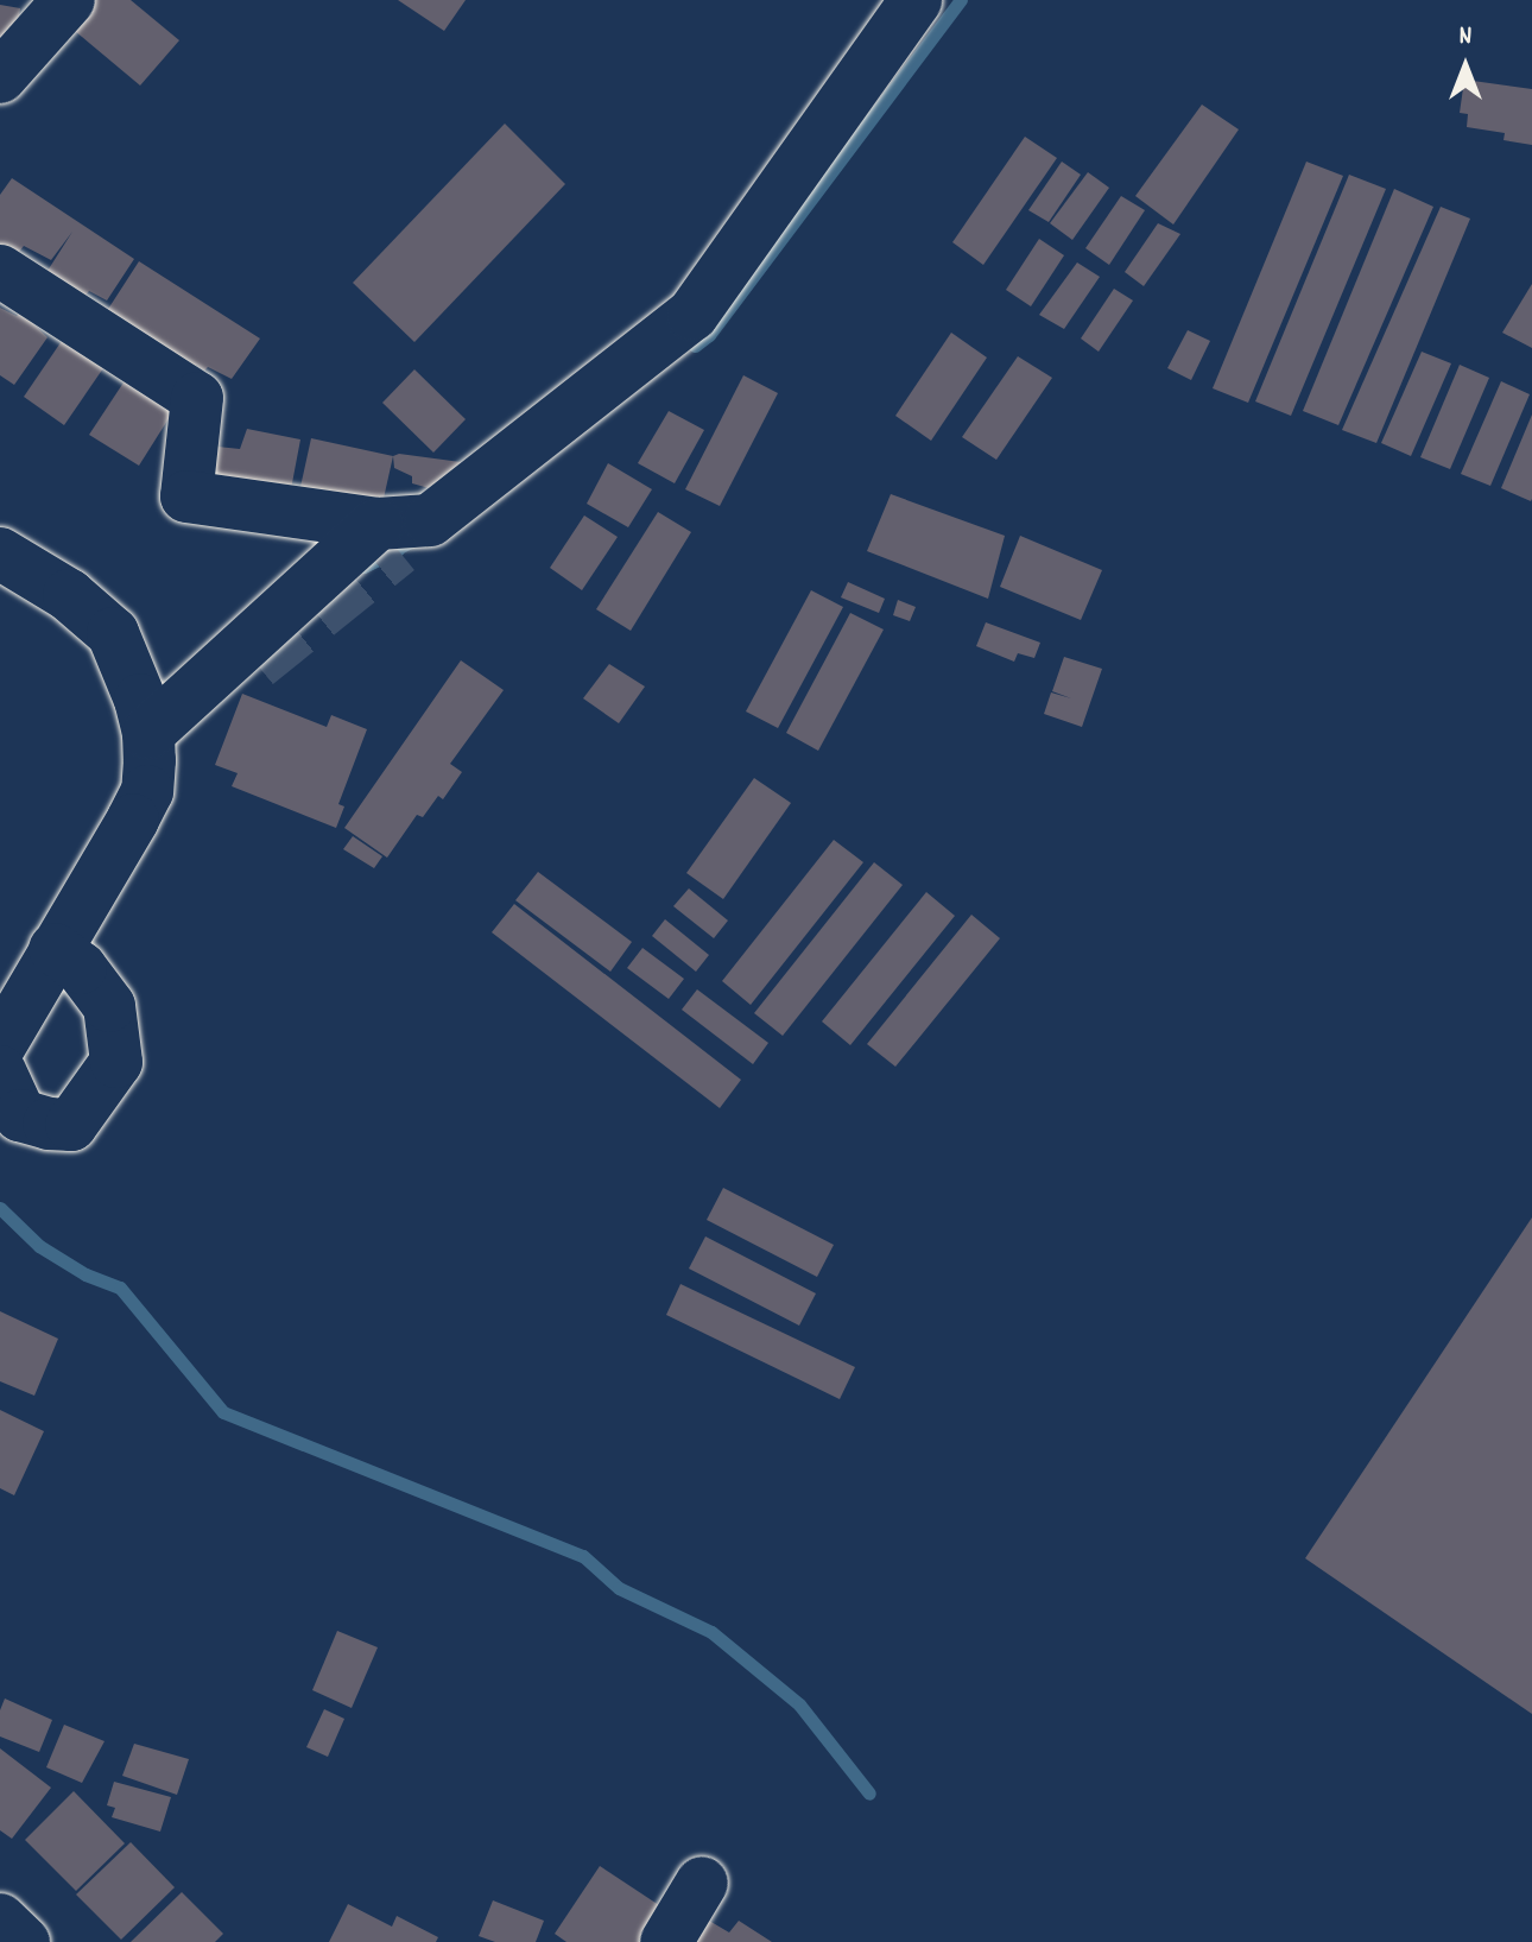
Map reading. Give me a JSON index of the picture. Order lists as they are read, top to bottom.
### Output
{
  "north": "top"
}
